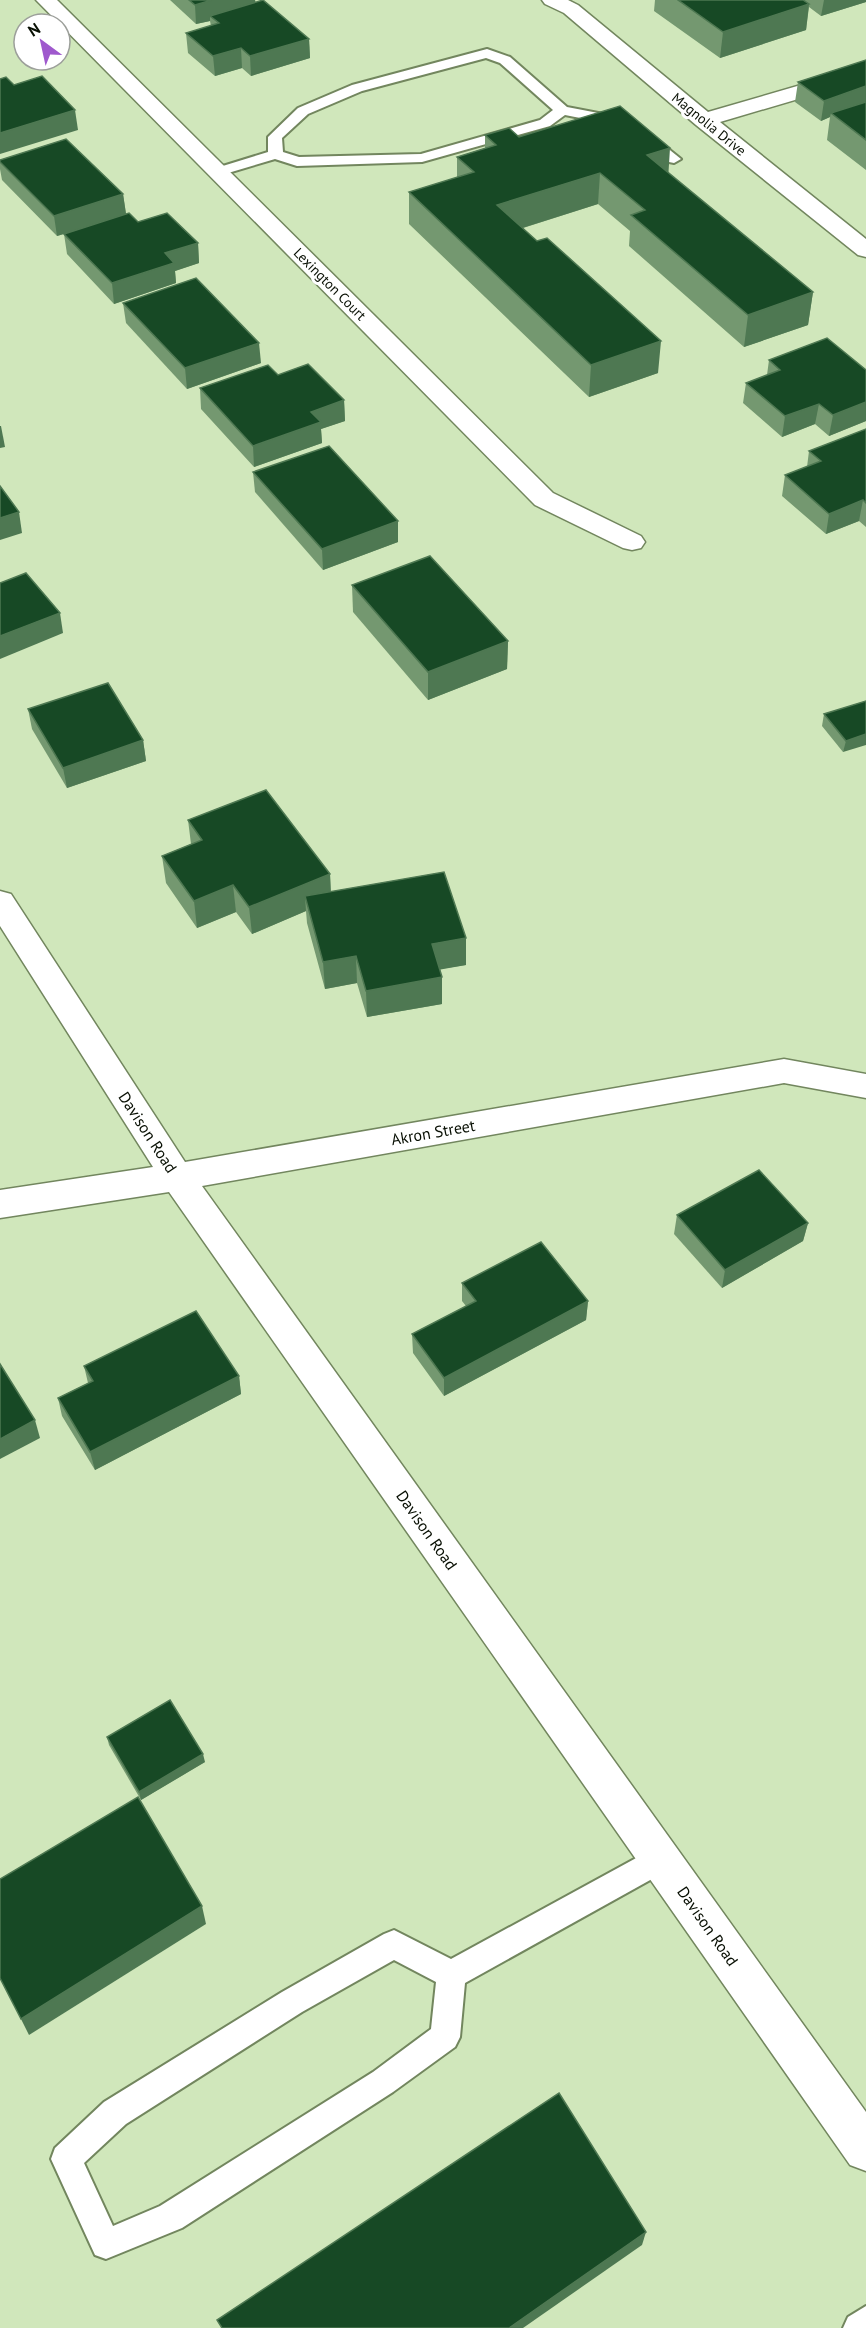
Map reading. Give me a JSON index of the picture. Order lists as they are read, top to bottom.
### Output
{
  "streets": {
    "street": [
      "Magnolia Drive",
      "Lexington Court",
      "Davison Road",
      "Akron Street"
    ]
  },
  "crossings": [
    ["Davison Road", "Akron Street"]
  ],
  "north": "top left"
}
